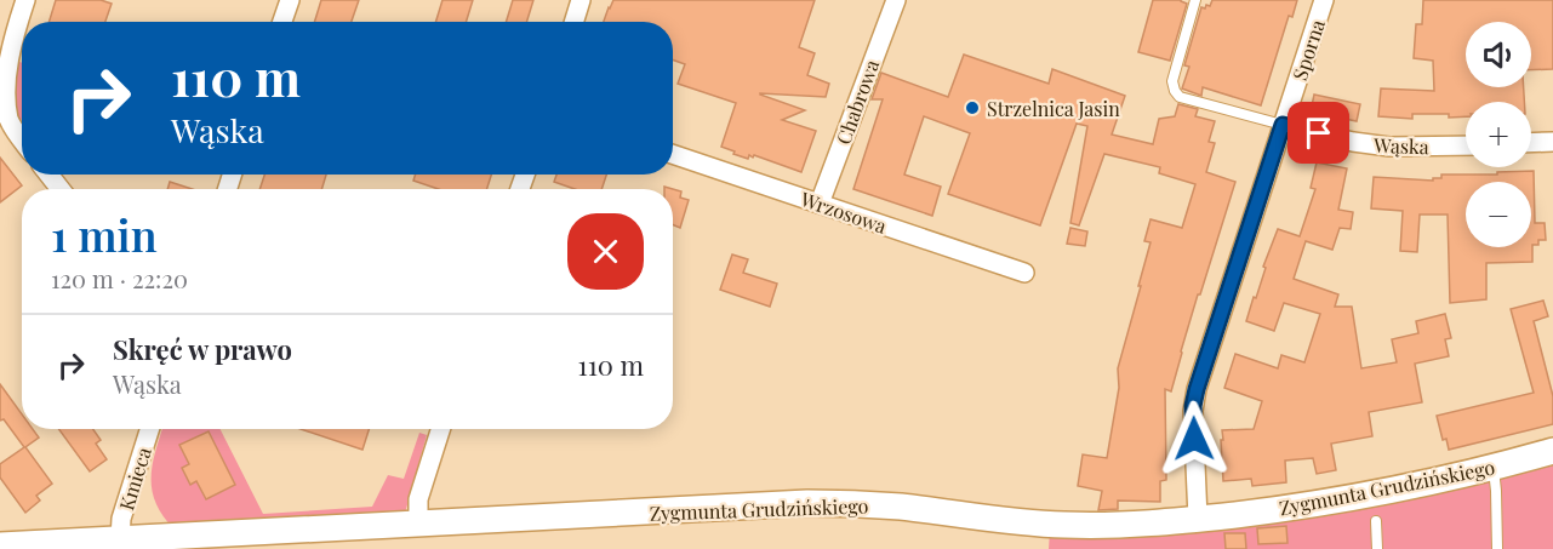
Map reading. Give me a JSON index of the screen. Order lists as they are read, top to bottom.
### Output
{
  "streets": {
    "street": [
      "Sporna",
      "Chabrowa",
      "Wąska",
      "Wrzosowa",
      "Kmieca",
      "Zygmunta Grudzińskiego"
    ]
  },
  "crossings": [
    ["Sporna", "Wąska"],
    ["Sporna", "Zygmunta Grudzińskiego"],
    ["Chabrowa", "Wrzosowa"],
    ["Kmieca", "Zygmunta Grudzińskiego"]
  ],
  "places": ["Strzelnica Jasin"],
  "page": {
    "map_buttons": ["+", "−"],
    "turn": ["110 m", "Wąska"],
    "heading": ["1 min", "120 m · 22:20"],
    "list": [
      {
        "name": "Skręć w prawo",
        "note": "Wąska",
        "value": "110 m"
      }
    ]
  }
}
